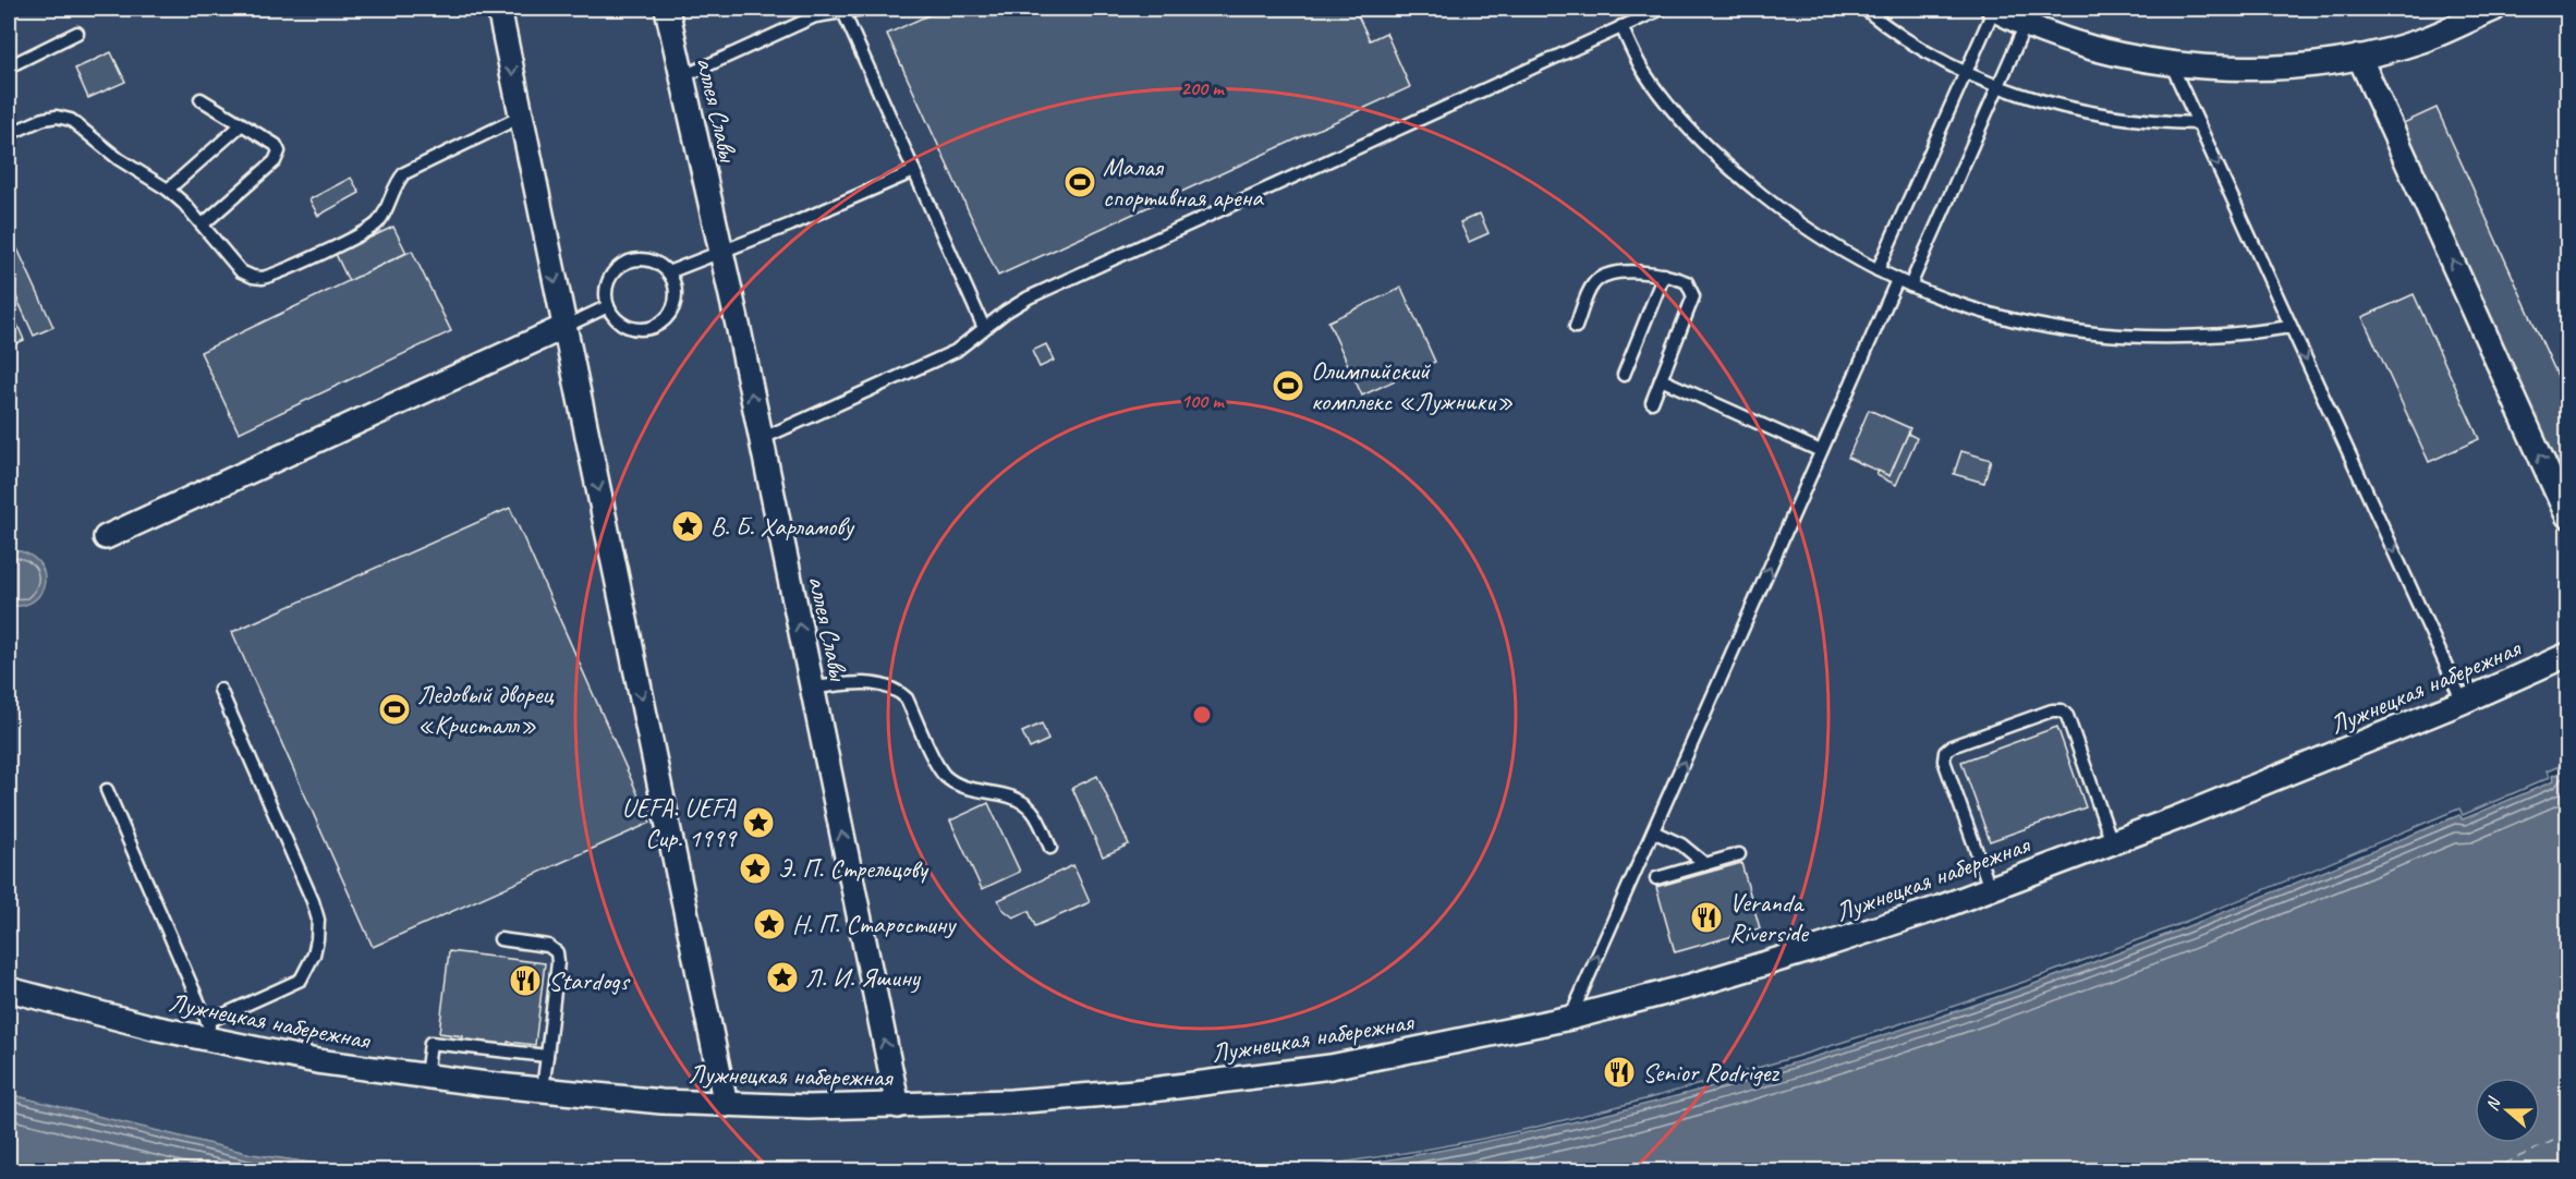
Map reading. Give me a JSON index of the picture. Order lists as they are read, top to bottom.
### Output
{
  "streets": {
    "street": ["аллея Славы", "Лужнецкая набережная"]
  },
  "crossings": [
    ["аллея Славы", "Лужнецкая набережная"]
  ],
  "places": {
    "sports": ["Малая спортивная арена", "Олимпийский комплекс «Лужники»", "Ледовый дворец «Кристалл»"],
    "place": [
      "В. Б. Харламову",
      "UEFA. UEFA Cup. 1999",
      "Э. П. Стрельцову",
      "Н. П. Старостину",
      "Л. И. Яшину"
    ],
    "restaurant": ["Veranda Riverside", "Stardogs", "Senior Rodrigez"]
  },
  "north": "left",
  "rings": ["200 m", "100 m"]
}
